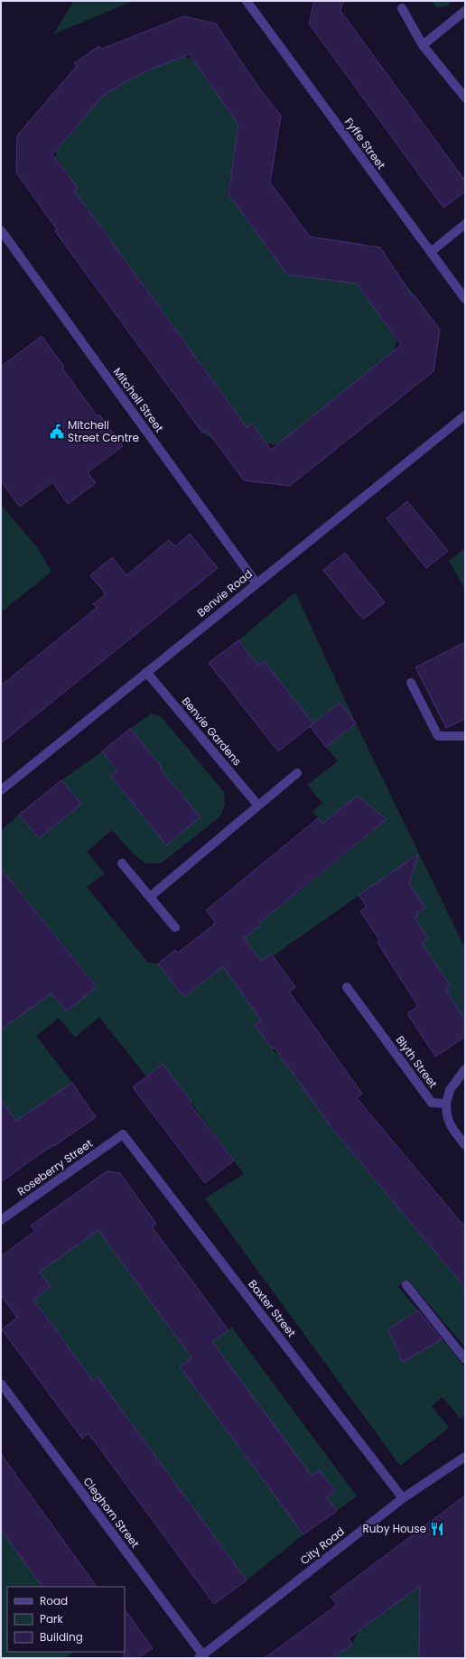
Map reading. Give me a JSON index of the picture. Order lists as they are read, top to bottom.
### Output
{
  "streets": {
    "street": [
      "Fyffe Street",
      "Mitchell Street",
      "Benvie Road",
      "Benvie Gardens",
      "Blyth Street",
      "Roseberry Street",
      "Baxter Street",
      "Cleghorn Street",
      "City Road"
    ]
  },
  "crossings": [
    ["Mitchell Street", "Benvie Road"],
    ["Benvie Road", "Benvie Gardens"],
    ["Roseberry Street", "Baxter Street"],
    ["Baxter Street", "City Road"],
    ["Cleghorn Street", "City Road"]
  ],
  "places": {
    "public building": ["Mitchell Street Centre"],
    "restaurant": ["Ruby House"]
  },
  "legend": ["Road", "Park", "Building"]
}
